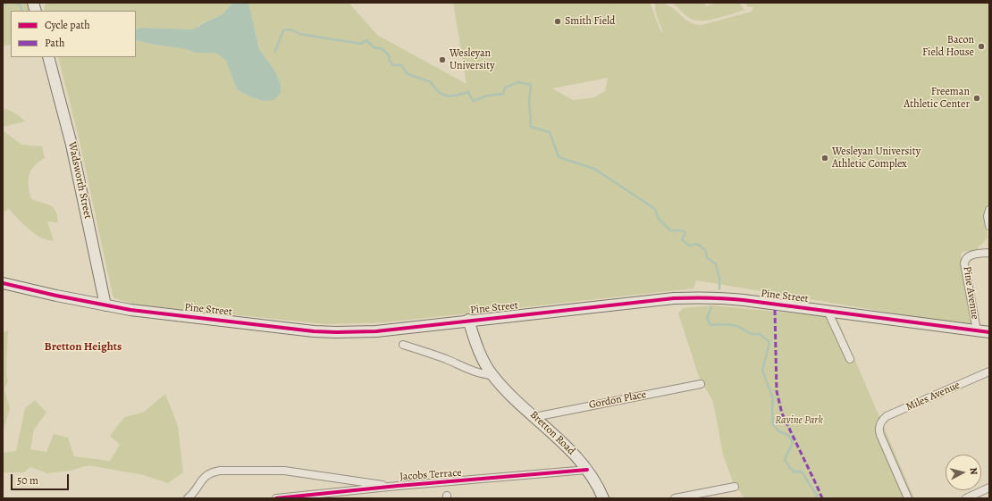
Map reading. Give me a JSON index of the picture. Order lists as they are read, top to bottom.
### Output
{
  "streets": {
    "street": [
      "Wadsworth Street",
      "Pine Avenue",
      "Pine Street",
      "Miles Avenue",
      "Gordon Place",
      "Bretton Road",
      "Jacobs Terrace"
    ]
  },
  "crossings": [
    ["Wadsworth Street", "Pine Street"],
    ["Pine Avenue", "Pine Street"],
    ["Pine Street", "Bretton Road"],
    ["Gordon Place", "Bretton Road"],
    ["Bretton Road", "Jacobs Terrace"]
  ],
  "districts": ["Bretton Heights"],
  "parks": ["Ravine Park"],
  "places": [
    "Smith Field",
    "Bacon Field House",
    "Wesleyan University",
    "Freeman Athletic Center",
    "Wesleyan University Athletic Complex"
  ],
  "legend": ["Cycle path", "Path"],
  "scale_bar": "50 m",
  "north": "right"
}
